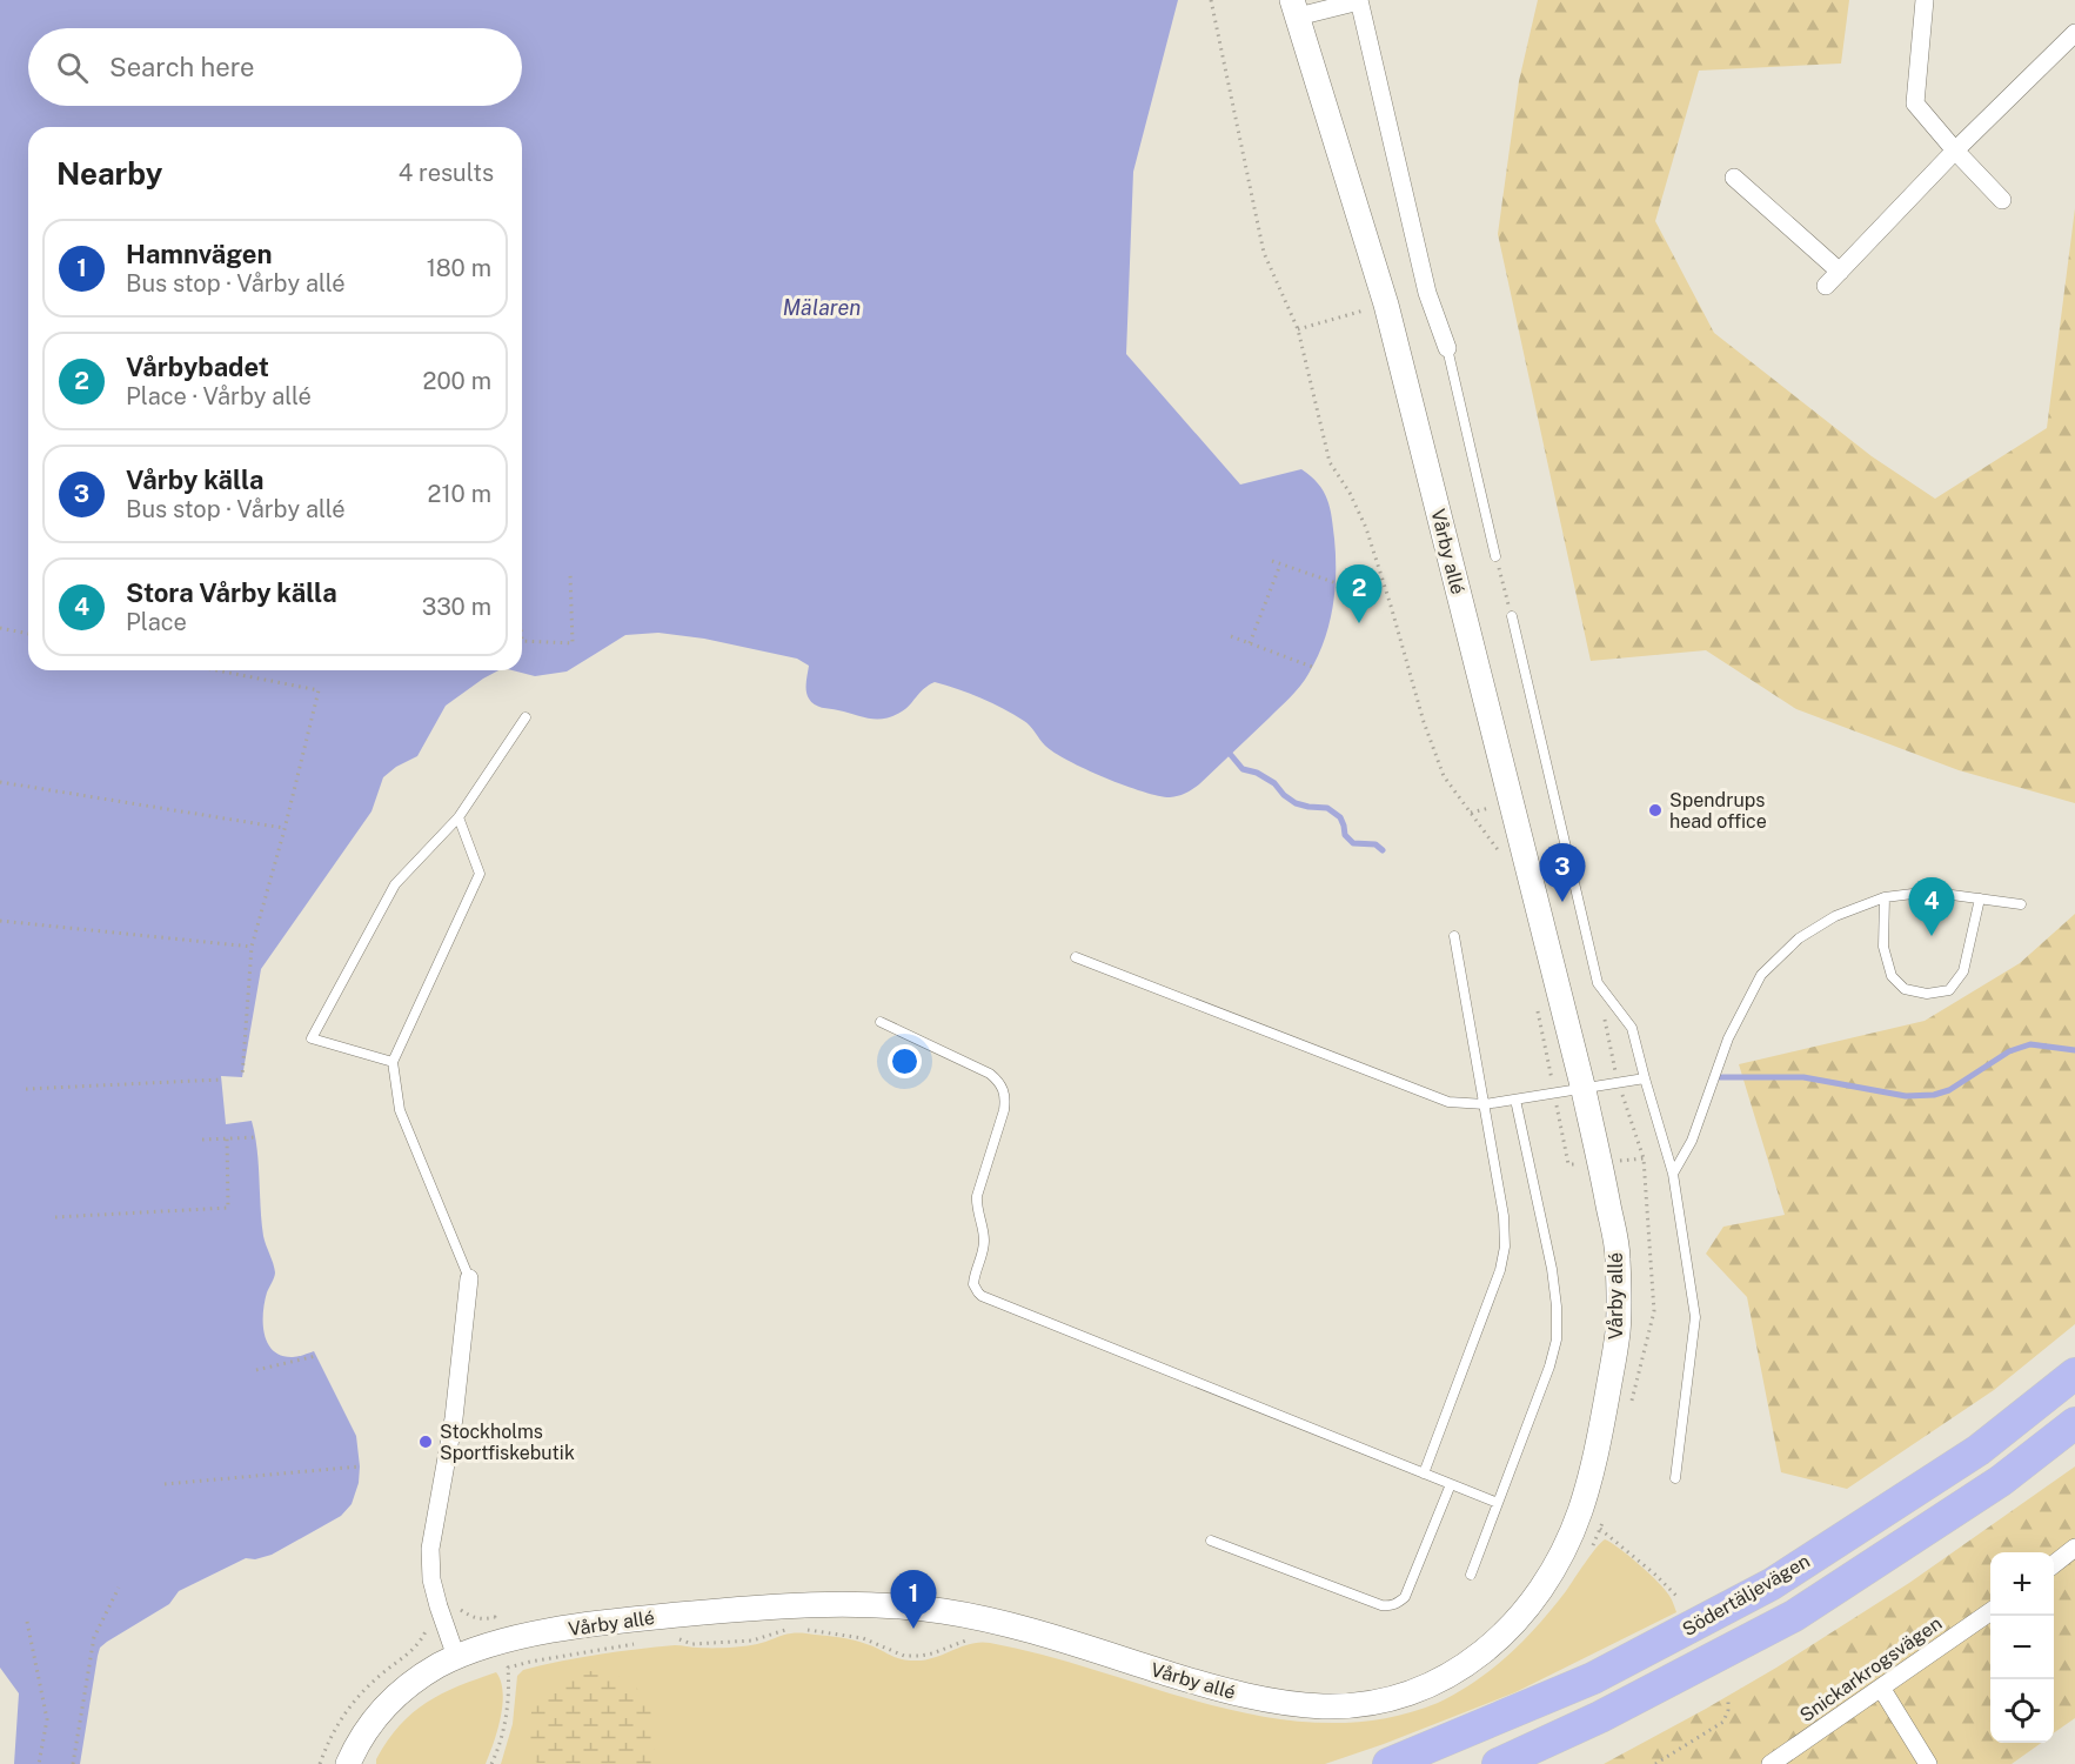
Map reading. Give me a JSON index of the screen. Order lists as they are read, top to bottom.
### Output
{
  "streets": {
    "highway": ["Södertäljevägen"],
    "street": ["Vårby allé", "Snickarkrogsvägen"]
  },
  "water": ["Mälaren"],
  "places": ["Spendrups head office", "Stockholms Sportfiskebutik"],
  "page": {
    "search": "Search here",
    "heading": ["Nearby", "4 results"],
    "list": [
      {
        "mark": "1",
        "name": "Hamnvägen",
        "note": "Bus stop · Vårby allé",
        "value": "180 m"
      },
      {
        "mark": "2",
        "name": "Vårbybadet",
        "note": "Place · Vårby allé",
        "value": "200 m"
      },
      {
        "mark": "3",
        "name": "Vårby källa",
        "note": "Bus stop · Vårby allé",
        "value": "210 m"
      },
      {
        "mark": "4",
        "name": "Stora Vårby källa",
        "note": "Place",
        "value": "330 m"
      }
    ],
    "pins": [
      "2",
      "3",
      "4",
      "1"
    ],
    "map_buttons": ["+", "−"]
  }
}
